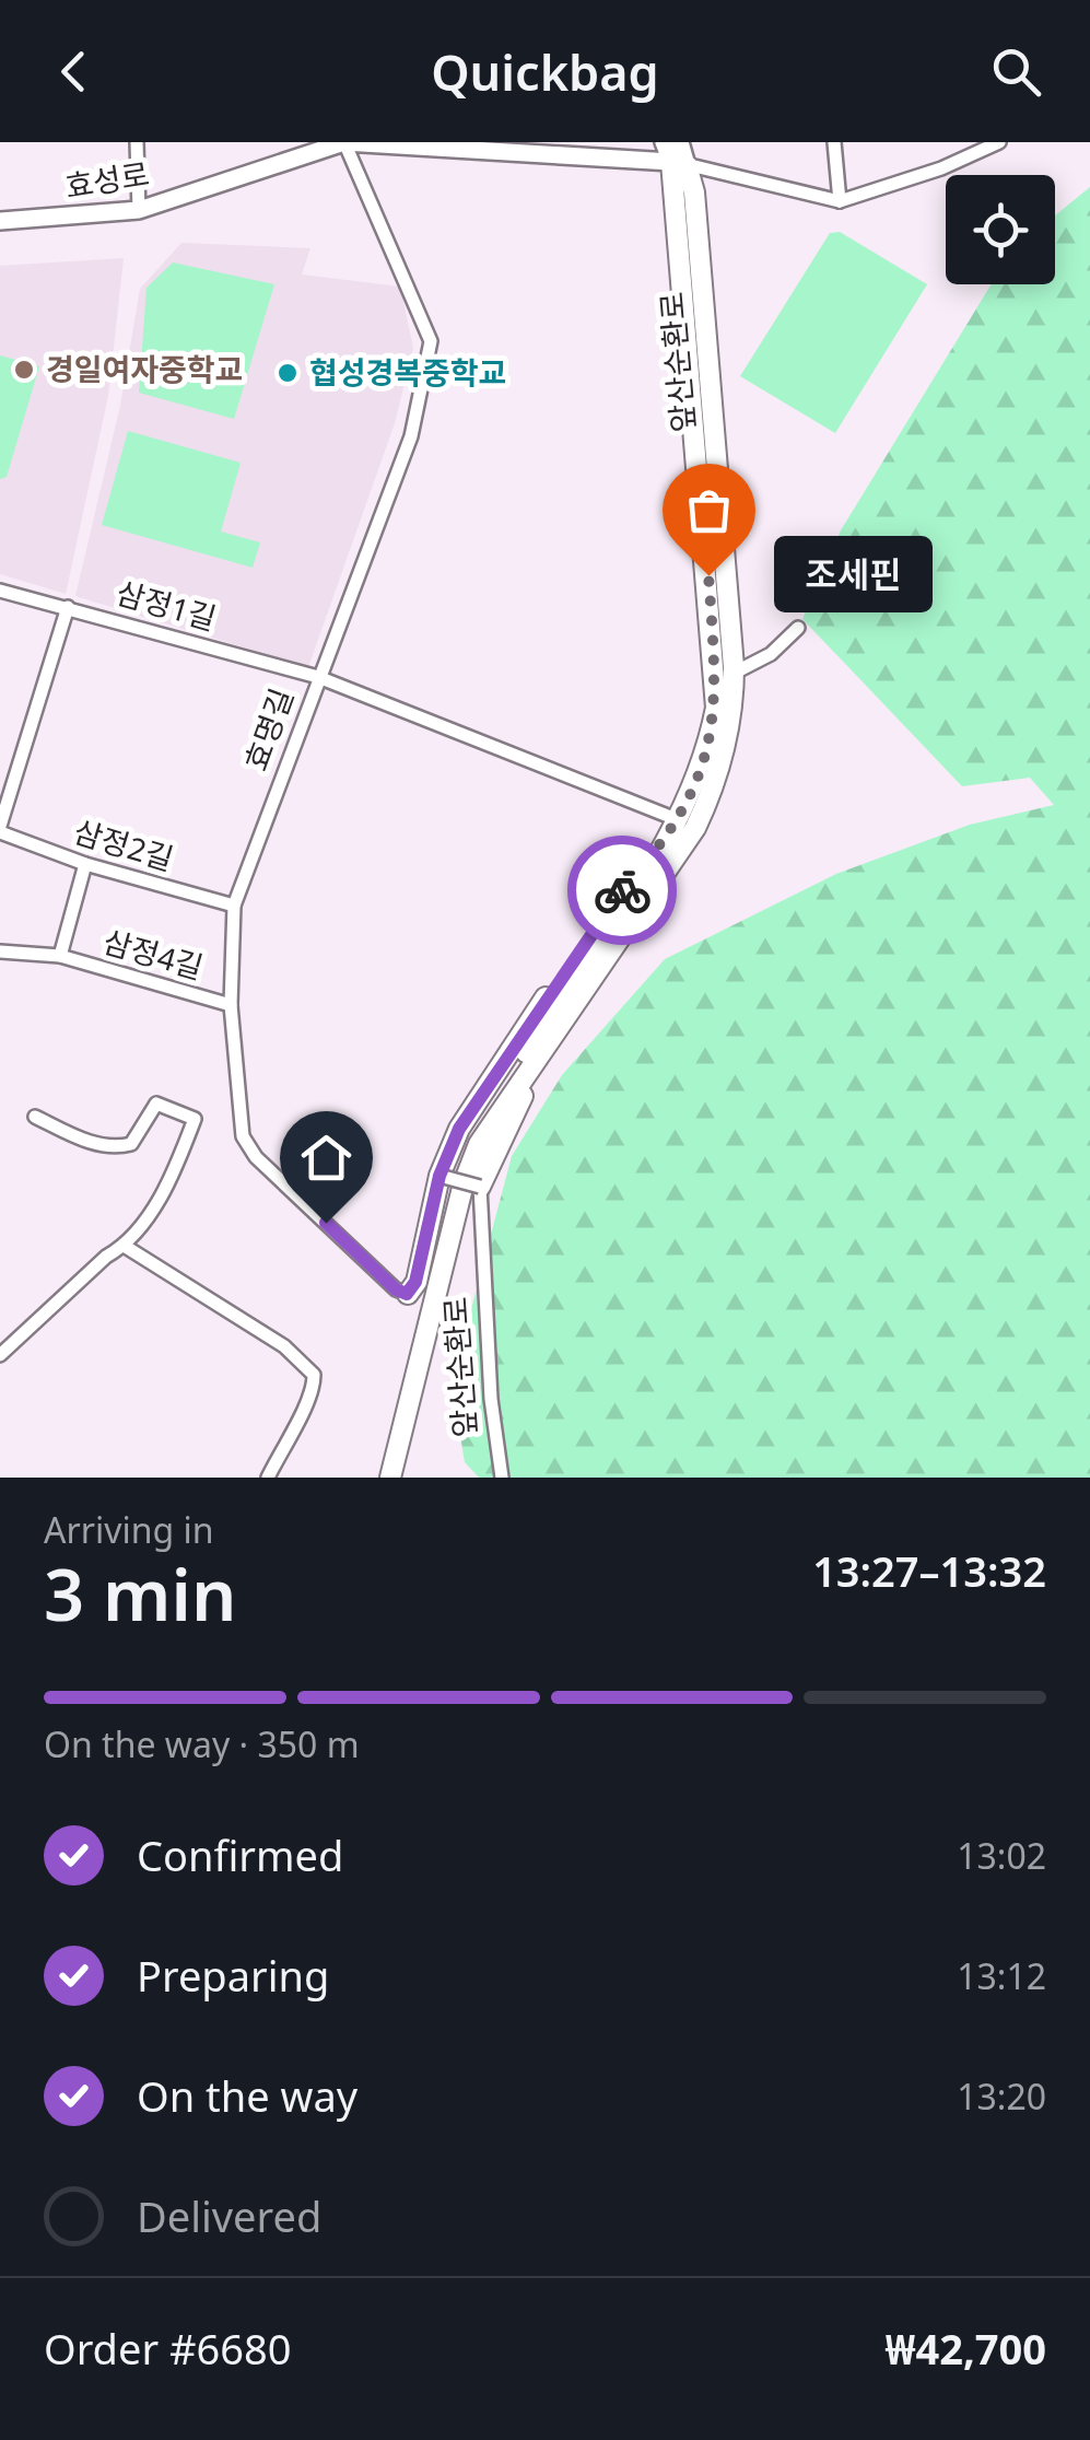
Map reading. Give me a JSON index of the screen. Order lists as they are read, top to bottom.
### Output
{
  "streets": {
    "highway": ["앞산순환로"],
    "main road": ["효성로"],
    "street": [
      "삼정1길",
      "효명길",
      "삼정2길",
      "삼정4길"
    ]
  },
  "crossings": [
    ["효성로", "앞산순환로"],
    ["효성로", "효명길"],
    ["앞산순환로", "삼정1길"],
    ["삼정1길", "효명길"],
    ["삼정1길", "삼정2길"],
    ["효명길", "삼정2길"],
    ["효명길", "삼정4길"],
    ["삼정2길", "삼정4길"]
  ],
  "places": ["경일여자중학교", "협성경복중학교", "조세핀"],
  "page": {
    "header": "Quickbag",
    "bubble": "조세핀",
    "heading": ["3 min", "Arriving in", "13:27–13:32"],
    "panel": ["Order #6680", "₩42,700"],
    "bar": "On the way · 350 m",
    "list": [
      ["Confirmed", "13:02"],
      ["Preparing", "13:12"],
      ["On the way", "13:20"],
      "Delivered"
    ]
  }
}
